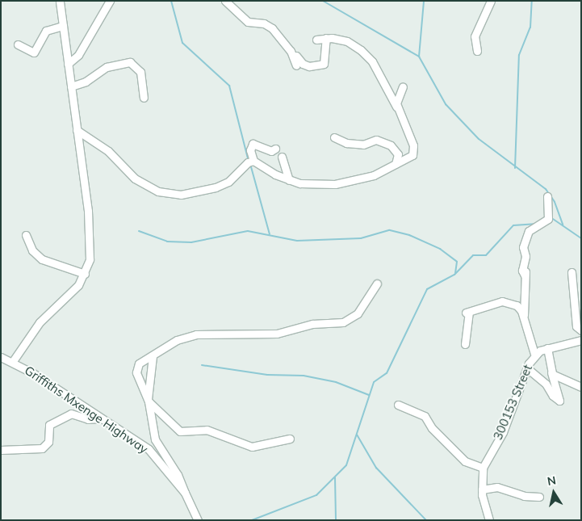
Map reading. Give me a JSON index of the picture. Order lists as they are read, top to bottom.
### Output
{
  "streets": {
    "street": ["300153 Street", "Griffiths Mxenge Highway"]
  },
  "north": "top"
}
